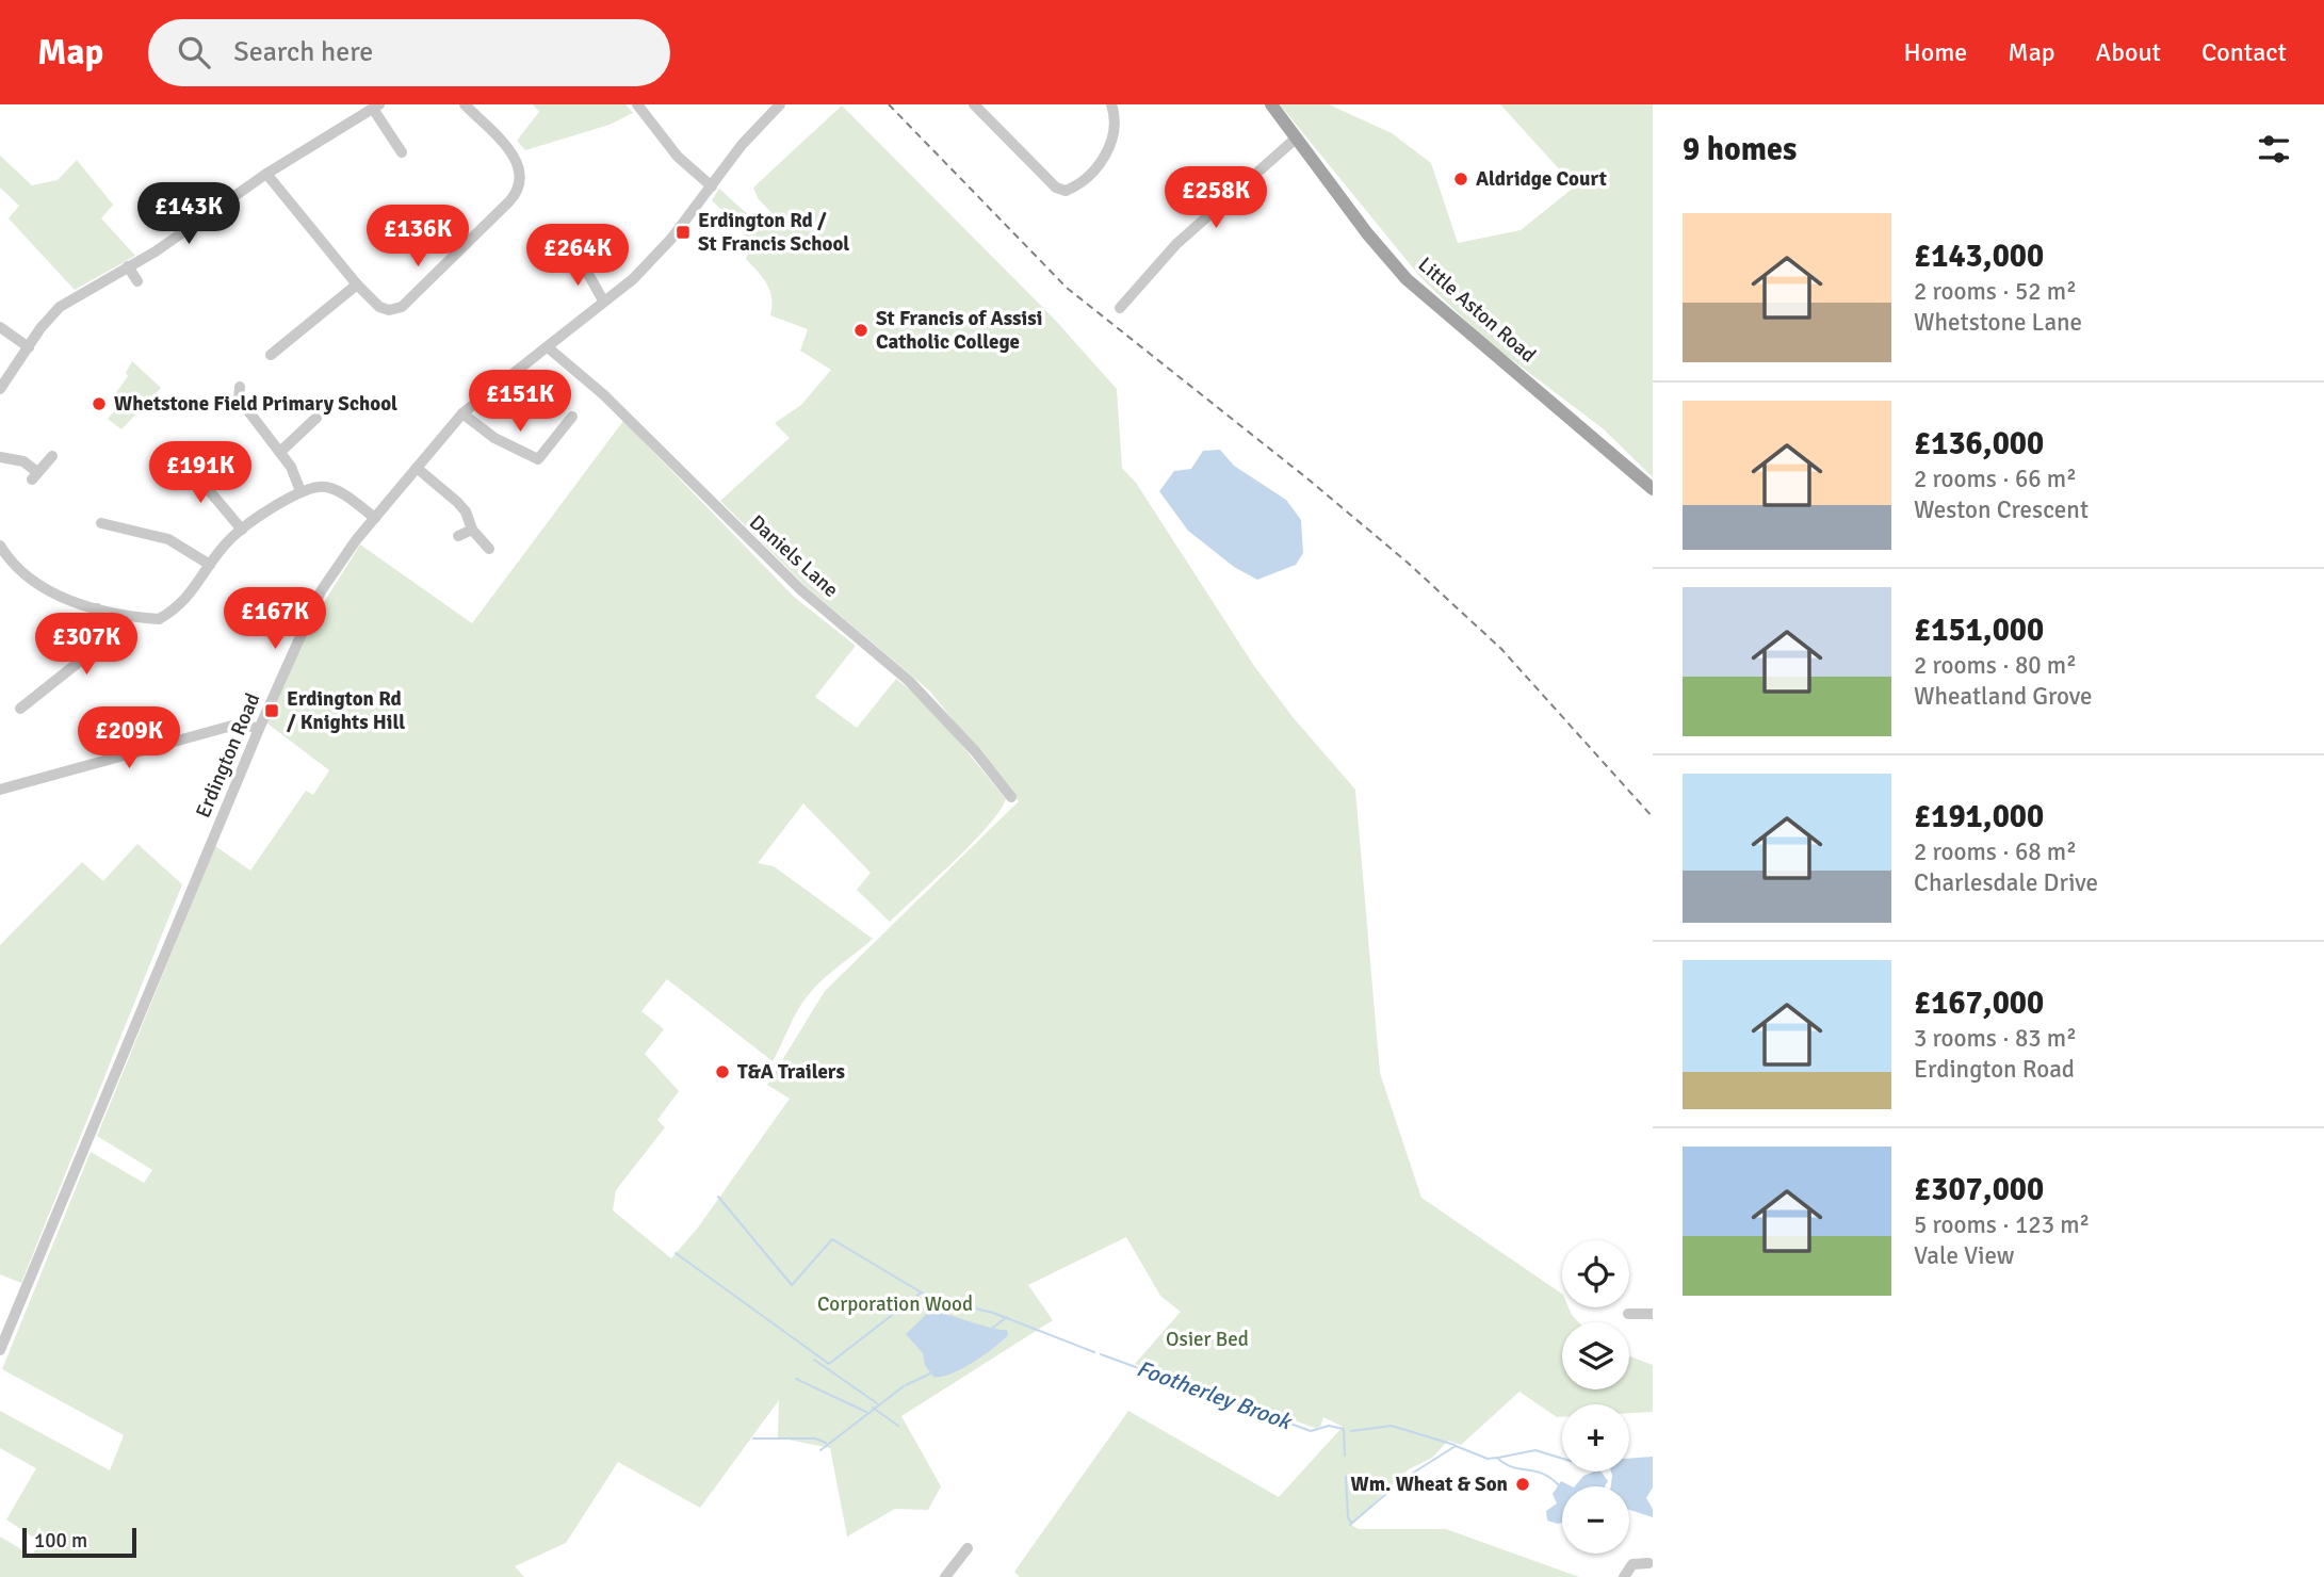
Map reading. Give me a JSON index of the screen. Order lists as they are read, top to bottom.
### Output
{
  "streets": {
    "main road": ["Little Aston Road"],
    "street": ["Daniels Lane", "Erdington Road"]
  },
  "crossings": [
    ["Daniels Lane", "Erdington Road"]
  ],
  "water": ["Footherley Brook"],
  "parks": ["Corporation Wood", "Osier Bed"],
  "places": {
    "other": [
      "Aldridge Court",
      "St Francis of Assisi Catholic College",
      "Whetstone Field Primary School",
      "T&A Trailers",
      "Wm. Wheat & Son"
    ],
    "transit": ["Erdington Rd / St Francis School", "Erdington Rd / Knights Hill"]
  },
  "scale_bar": "100 m",
  "page": {
    "header": "Map",
    "search": "Search here",
    "nav": [
      "Home",
      "Map",
      "About",
      "Contact"
    ],
    "heading": "9 homes",
    "price": [
      "£258K",
      "£143K",
      "£136K",
      "£264K",
      "£151K",
      "£191K",
      "£167K",
      "£307K",
      "£209K"
    ],
    "list": [
      {
        "name": "£143,000",
        "note": "2 rooms · 52 m² · Whetstone Lane"
      },
      {
        "name": "£136,000",
        "note": "2 rooms · 66 m² · Weston Crescent"
      },
      {
        "name": "£151,000",
        "note": "2 rooms · 80 m² · Wheatland Grove"
      },
      {
        "name": "£191,000",
        "note": "2 rooms · 68 m² · Charlesdale Drive"
      },
      {
        "name": "£167,000",
        "note": "3 rooms · 83 m² · Erdington Road"
      },
      {
        "name": "£307,000",
        "note": "5 rooms · 123 m² · Vale View"
      }
    ],
    "map_buttons": ["+", "−"],
    "scale": "100 m"
  }
}
